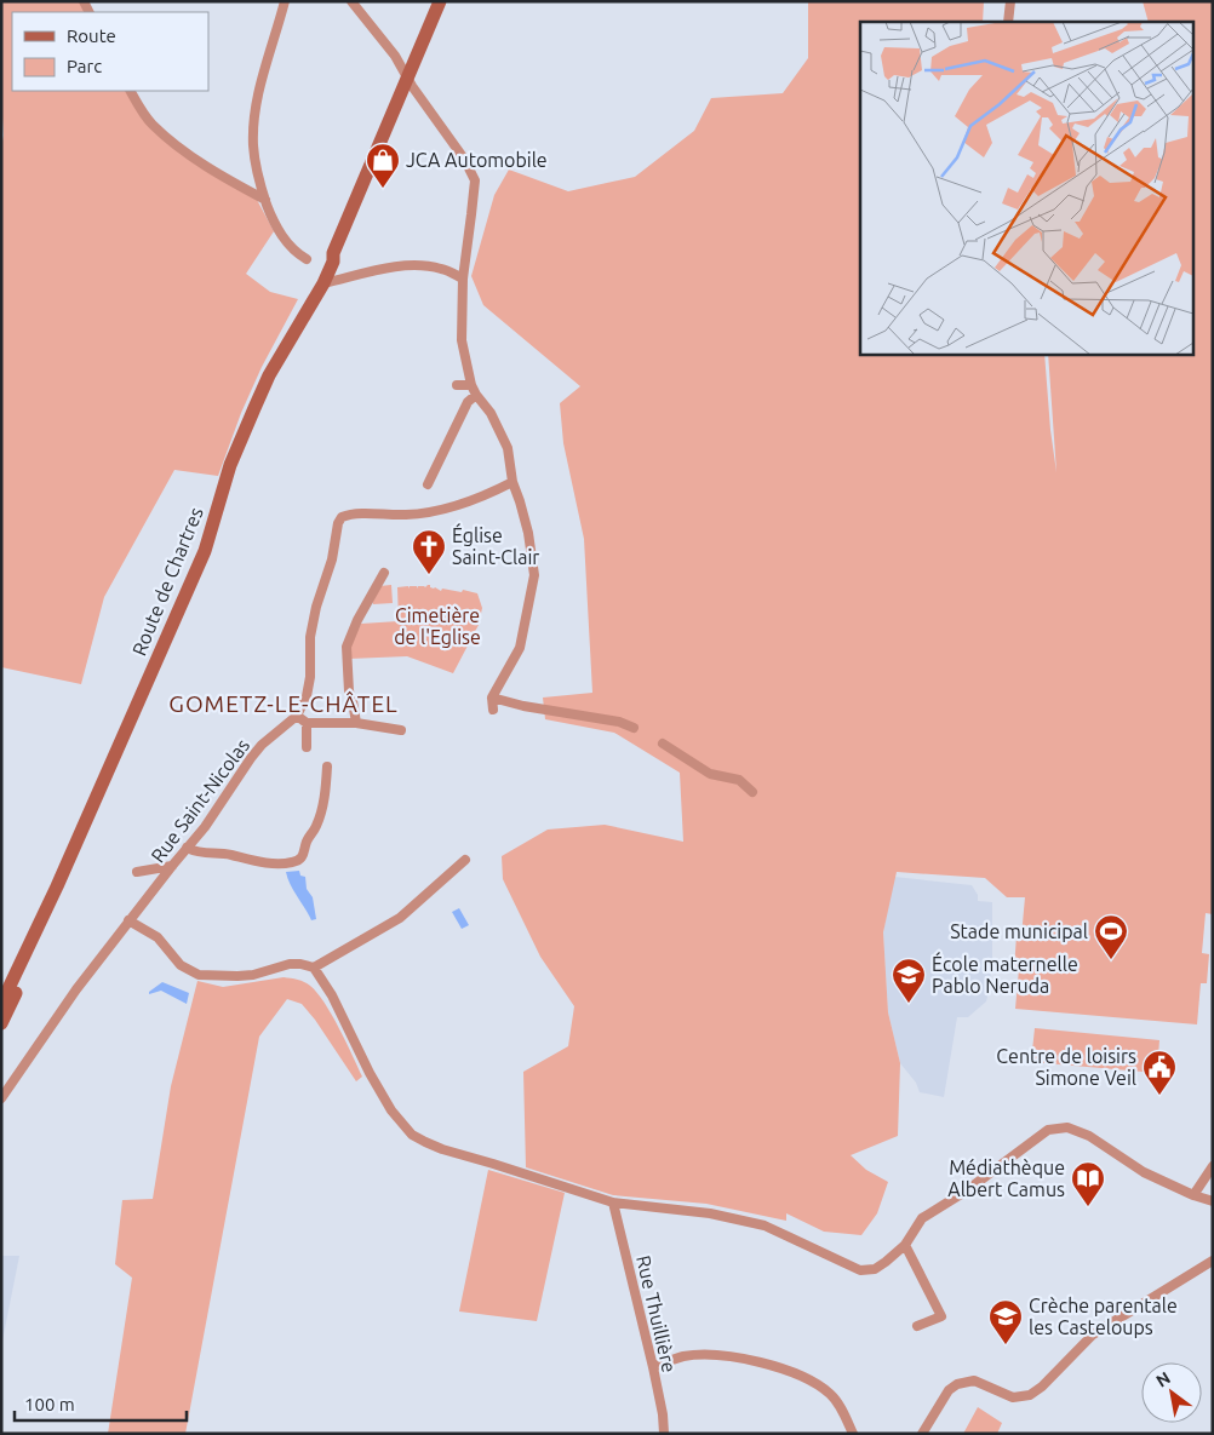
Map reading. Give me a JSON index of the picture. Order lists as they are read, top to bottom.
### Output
{
  "streets": {
    "main road": ["Route de Chartres"],
    "street": ["Rue Saint-Nicolas", "Rue Thuillière"]
  },
  "districts": ["GOMETZ-LE-CHÂTEL"],
  "parks": ["Cimetière de l'Eglise"],
  "places": {
    "shop": ["JCA Automobile"],
    "church": ["Église Saint-Clair"],
    "sports": ["Stade municipal"],
    "school or university": ["École maternelle Pablo Neruda", "Crèche parentale les Casteloups"],
    "public building": ["Centre de loisirs Simone Veil"],
    "library": ["Médiathèque Albert Camus"]
  },
  "legend": ["Route", "Parc"],
  "scale_bar": "100 m",
  "north": "top left"
}
